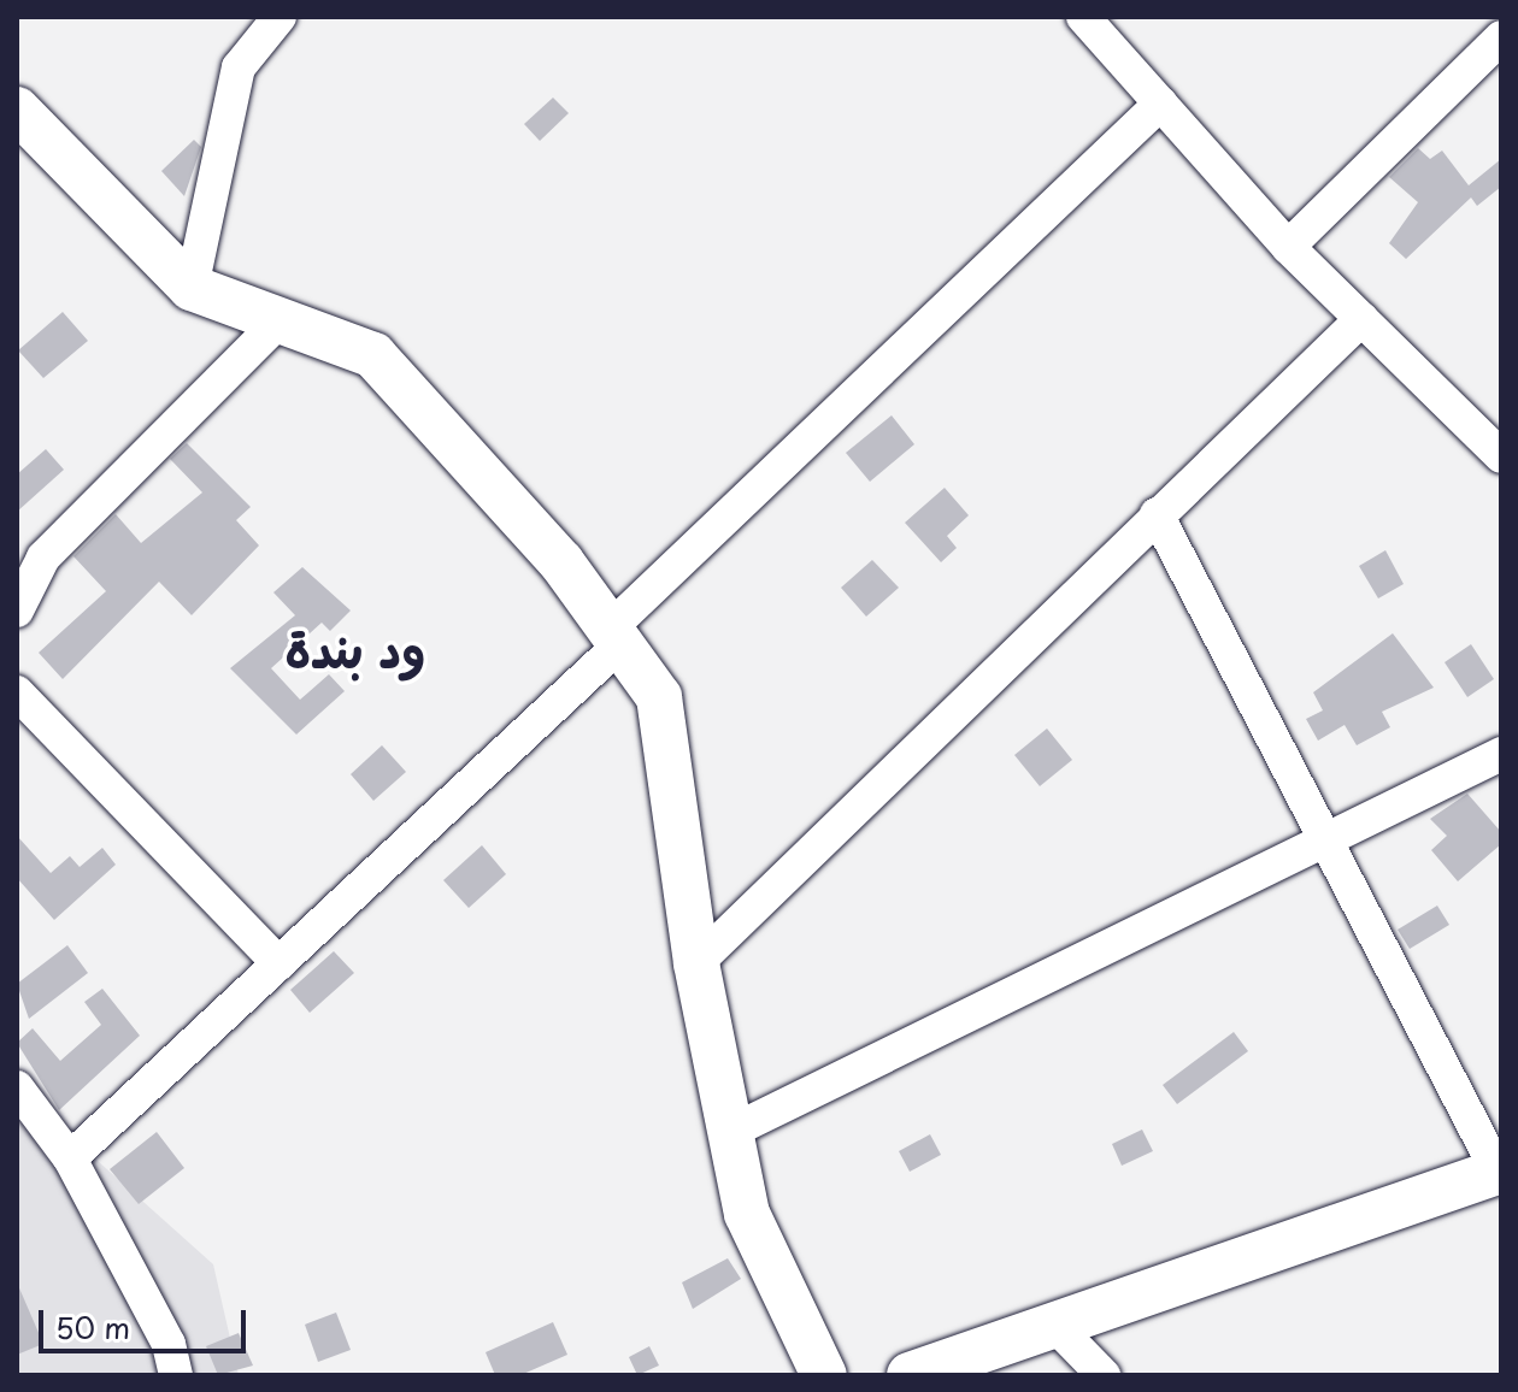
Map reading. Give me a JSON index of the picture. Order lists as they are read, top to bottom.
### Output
{
  "districts": ["ود بندة"],
  "scale_bar": "50 m"
}
